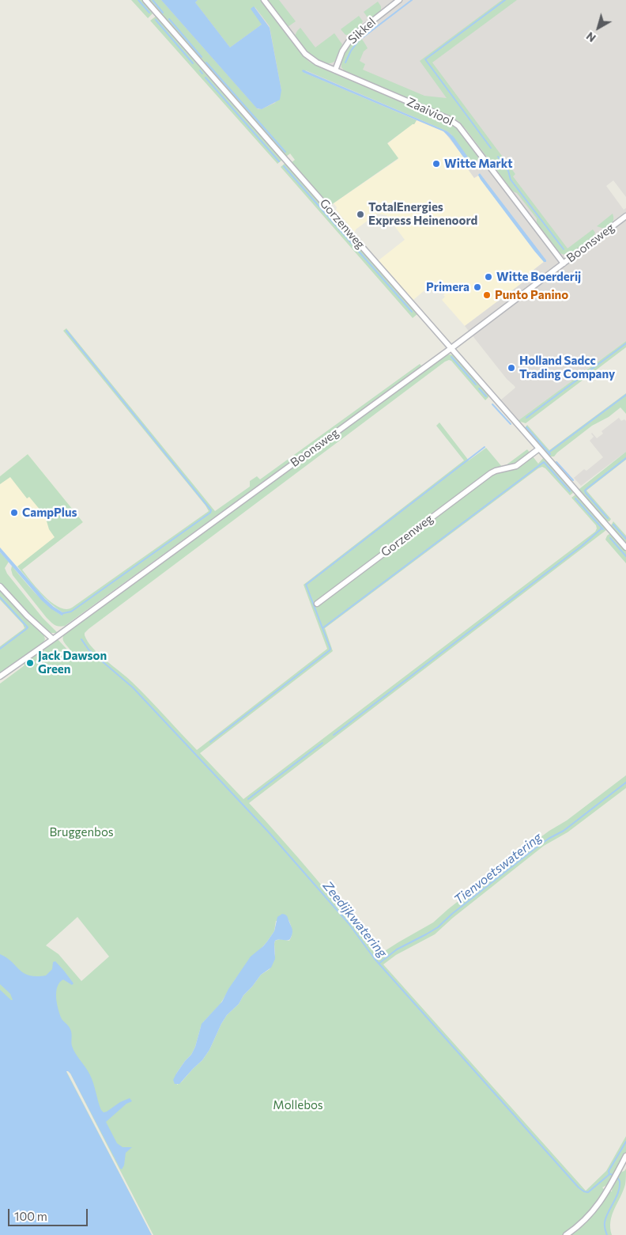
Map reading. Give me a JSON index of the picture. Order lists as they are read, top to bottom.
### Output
{
  "streets": {
    "street": [
      "Sikkel",
      "Zaaiviool",
      "Gorzenweg",
      "Boonsweg"
    ]
  },
  "crossings": [
    ["Sikkel", "Zaaiviool"],
    ["Zaaiviool", "Boonsweg"],
    ["Gorzenweg", "Boonsweg"]
  ],
  "water": ["Tienvoetswatering", "Zeedijkwatering"],
  "parks": ["Bruggenbos", "Mollebos"],
  "places": [
    "Witte Markt",
    "TotalEnergies Express Heinenoord",
    "Witte Boerderij",
    "Primera",
    "Punto Panino",
    "Holland Sadcc Trading Company",
    "CampPlus",
    "Jack Dawson Green"
  ],
  "scale_bar": "100 m",
  "north": "bottom left"
}
